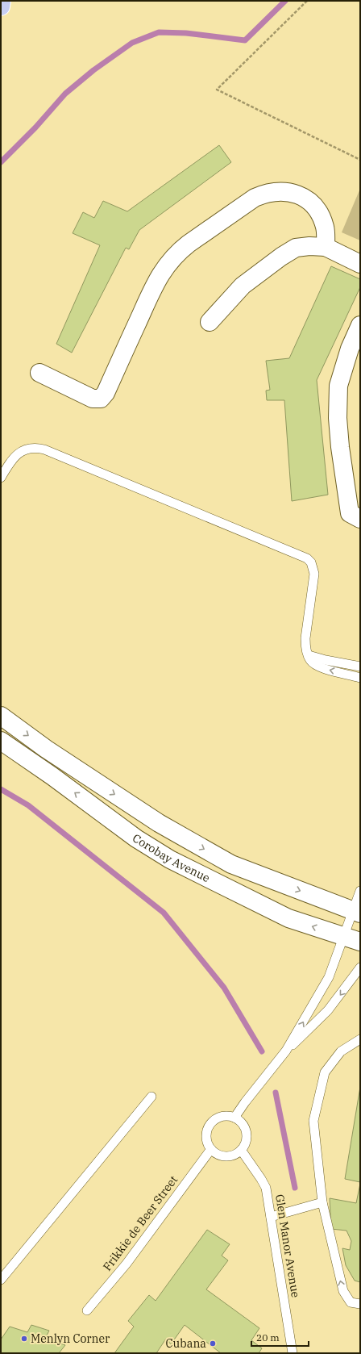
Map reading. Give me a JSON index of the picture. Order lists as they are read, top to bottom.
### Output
{
  "streets": {
    "street": ["Corobay Avenue"],
    "lane": ["Frikkie de Beer Street", "Glen Manor Avenue"]
  },
  "crossings": [
    ["Frikkie de Beer Street", "Glen Manor Avenue"]
  ],
  "places": ["Menlyn Corner", "Cubana"],
  "scale_bar": "20 m"
}
